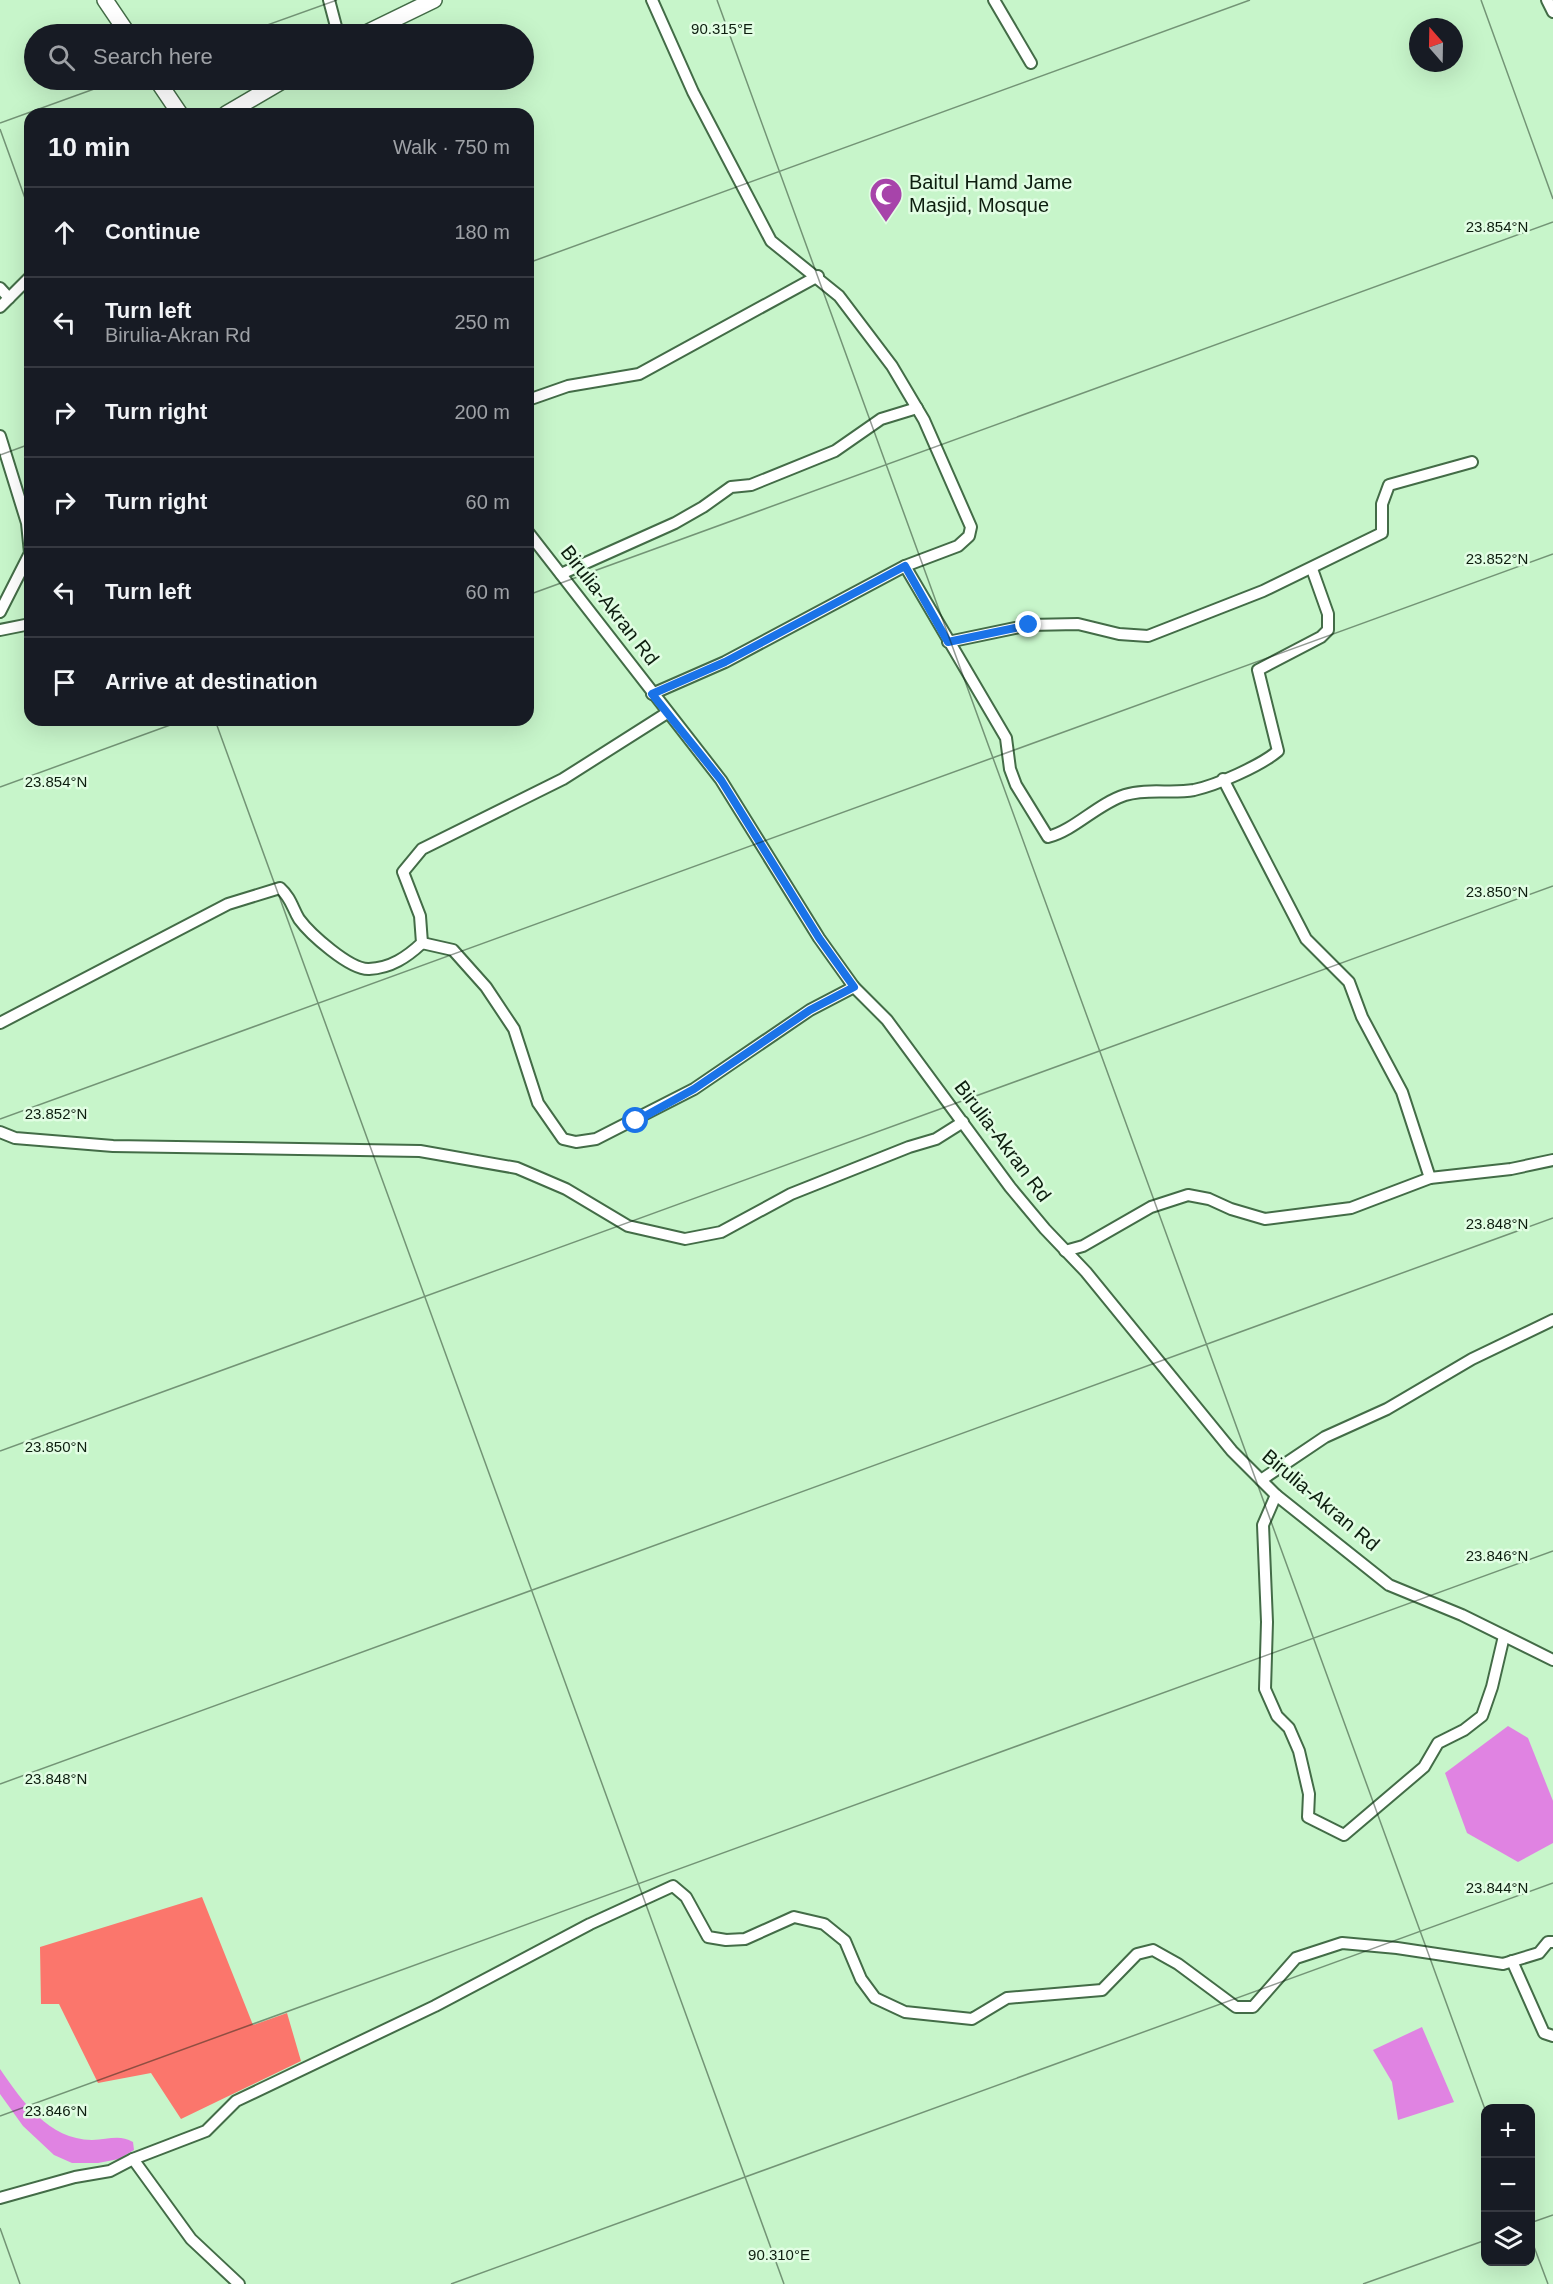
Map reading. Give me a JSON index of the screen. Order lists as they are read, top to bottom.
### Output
{
  "streets": {
    "street": ["Birulia-Akran Rd"]
  },
  "places": {
    "mosque": ["Baitul Hamd Jame Masjid, Mosque"]
  },
  "north": "top",
  "page": {
    "search": "Search here",
    "heading": ["10 min", "Walk · 750 m"],
    "list": [
      ["Continue", "180 m"],
      ["Turn left", "Birulia-Akran Rd", "250 m"],
      ["Turn right", "200 m"],
      ["Turn right", "60 m"],
      ["Turn left", "60 m"],
      "Arrive at destination"
    ],
    "map_buttons": ["+", "−"]
  },
  "coordinates": [
    "90.315°E",
    "23.854°N",
    "23.852°N",
    "23.850°N",
    "23.848°N",
    "23.846°N",
    "23.844°N",
    "90.310°E"
  ]
}
